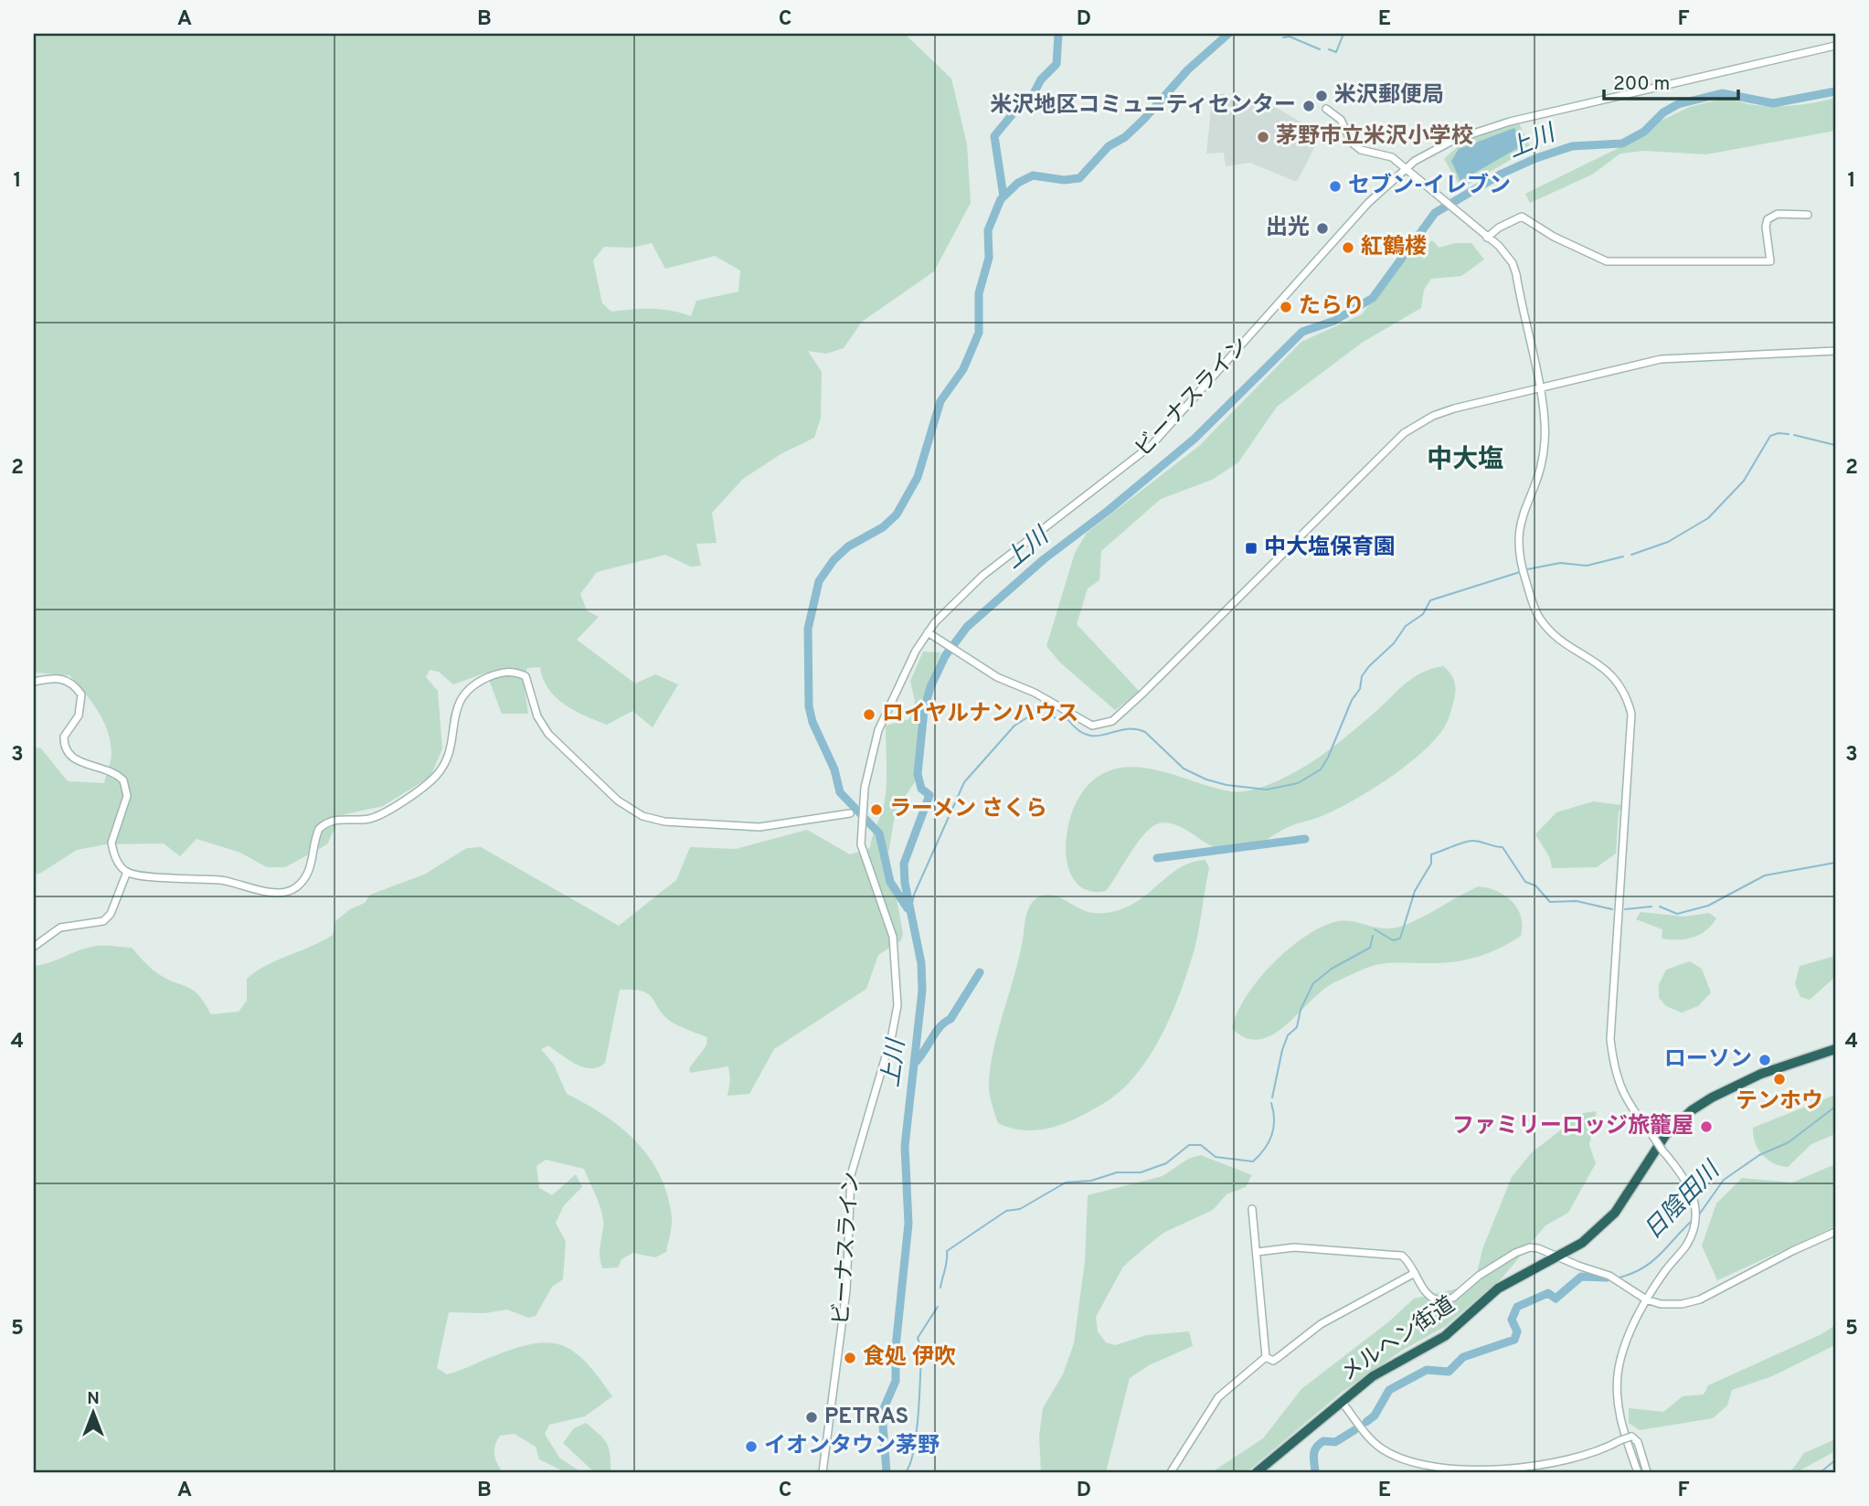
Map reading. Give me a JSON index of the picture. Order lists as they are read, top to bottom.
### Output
{
  "streets": {
    "highway": ["メルヘン街道"],
    "street": ["ビーナスライン"]
  },
  "districts": ["中大塩"],
  "water": ["上川", "日陰田川"],
  "places": {
    "other": [
      "米沢郵便局",
      "米沢地区コミュニティセンター",
      "茅野市立米沢小学校",
      "セブン-イレブン",
      "出光",
      "紅鶴楼",
      "たらり",
      "ロイヤルナンハウス",
      "ラーメン さくら",
      "ローソン",
      "テンホウ",
      "ファミリーロッジ旅籠屋",
      "食処 伊吹",
      "PETRAS",
      "イオンタウン茅野"
    ],
    "transit": ["中大塩保育園"]
  },
  "scale_bar": "200 m",
  "north": "top",
  "grid": {
    "columns": [
      "A",
      "B",
      "C",
      "D",
      "E",
      "F"
    ],
    "rows": [
      "1",
      "2",
      "3",
      "4",
      "5"
    ]
  }
}
